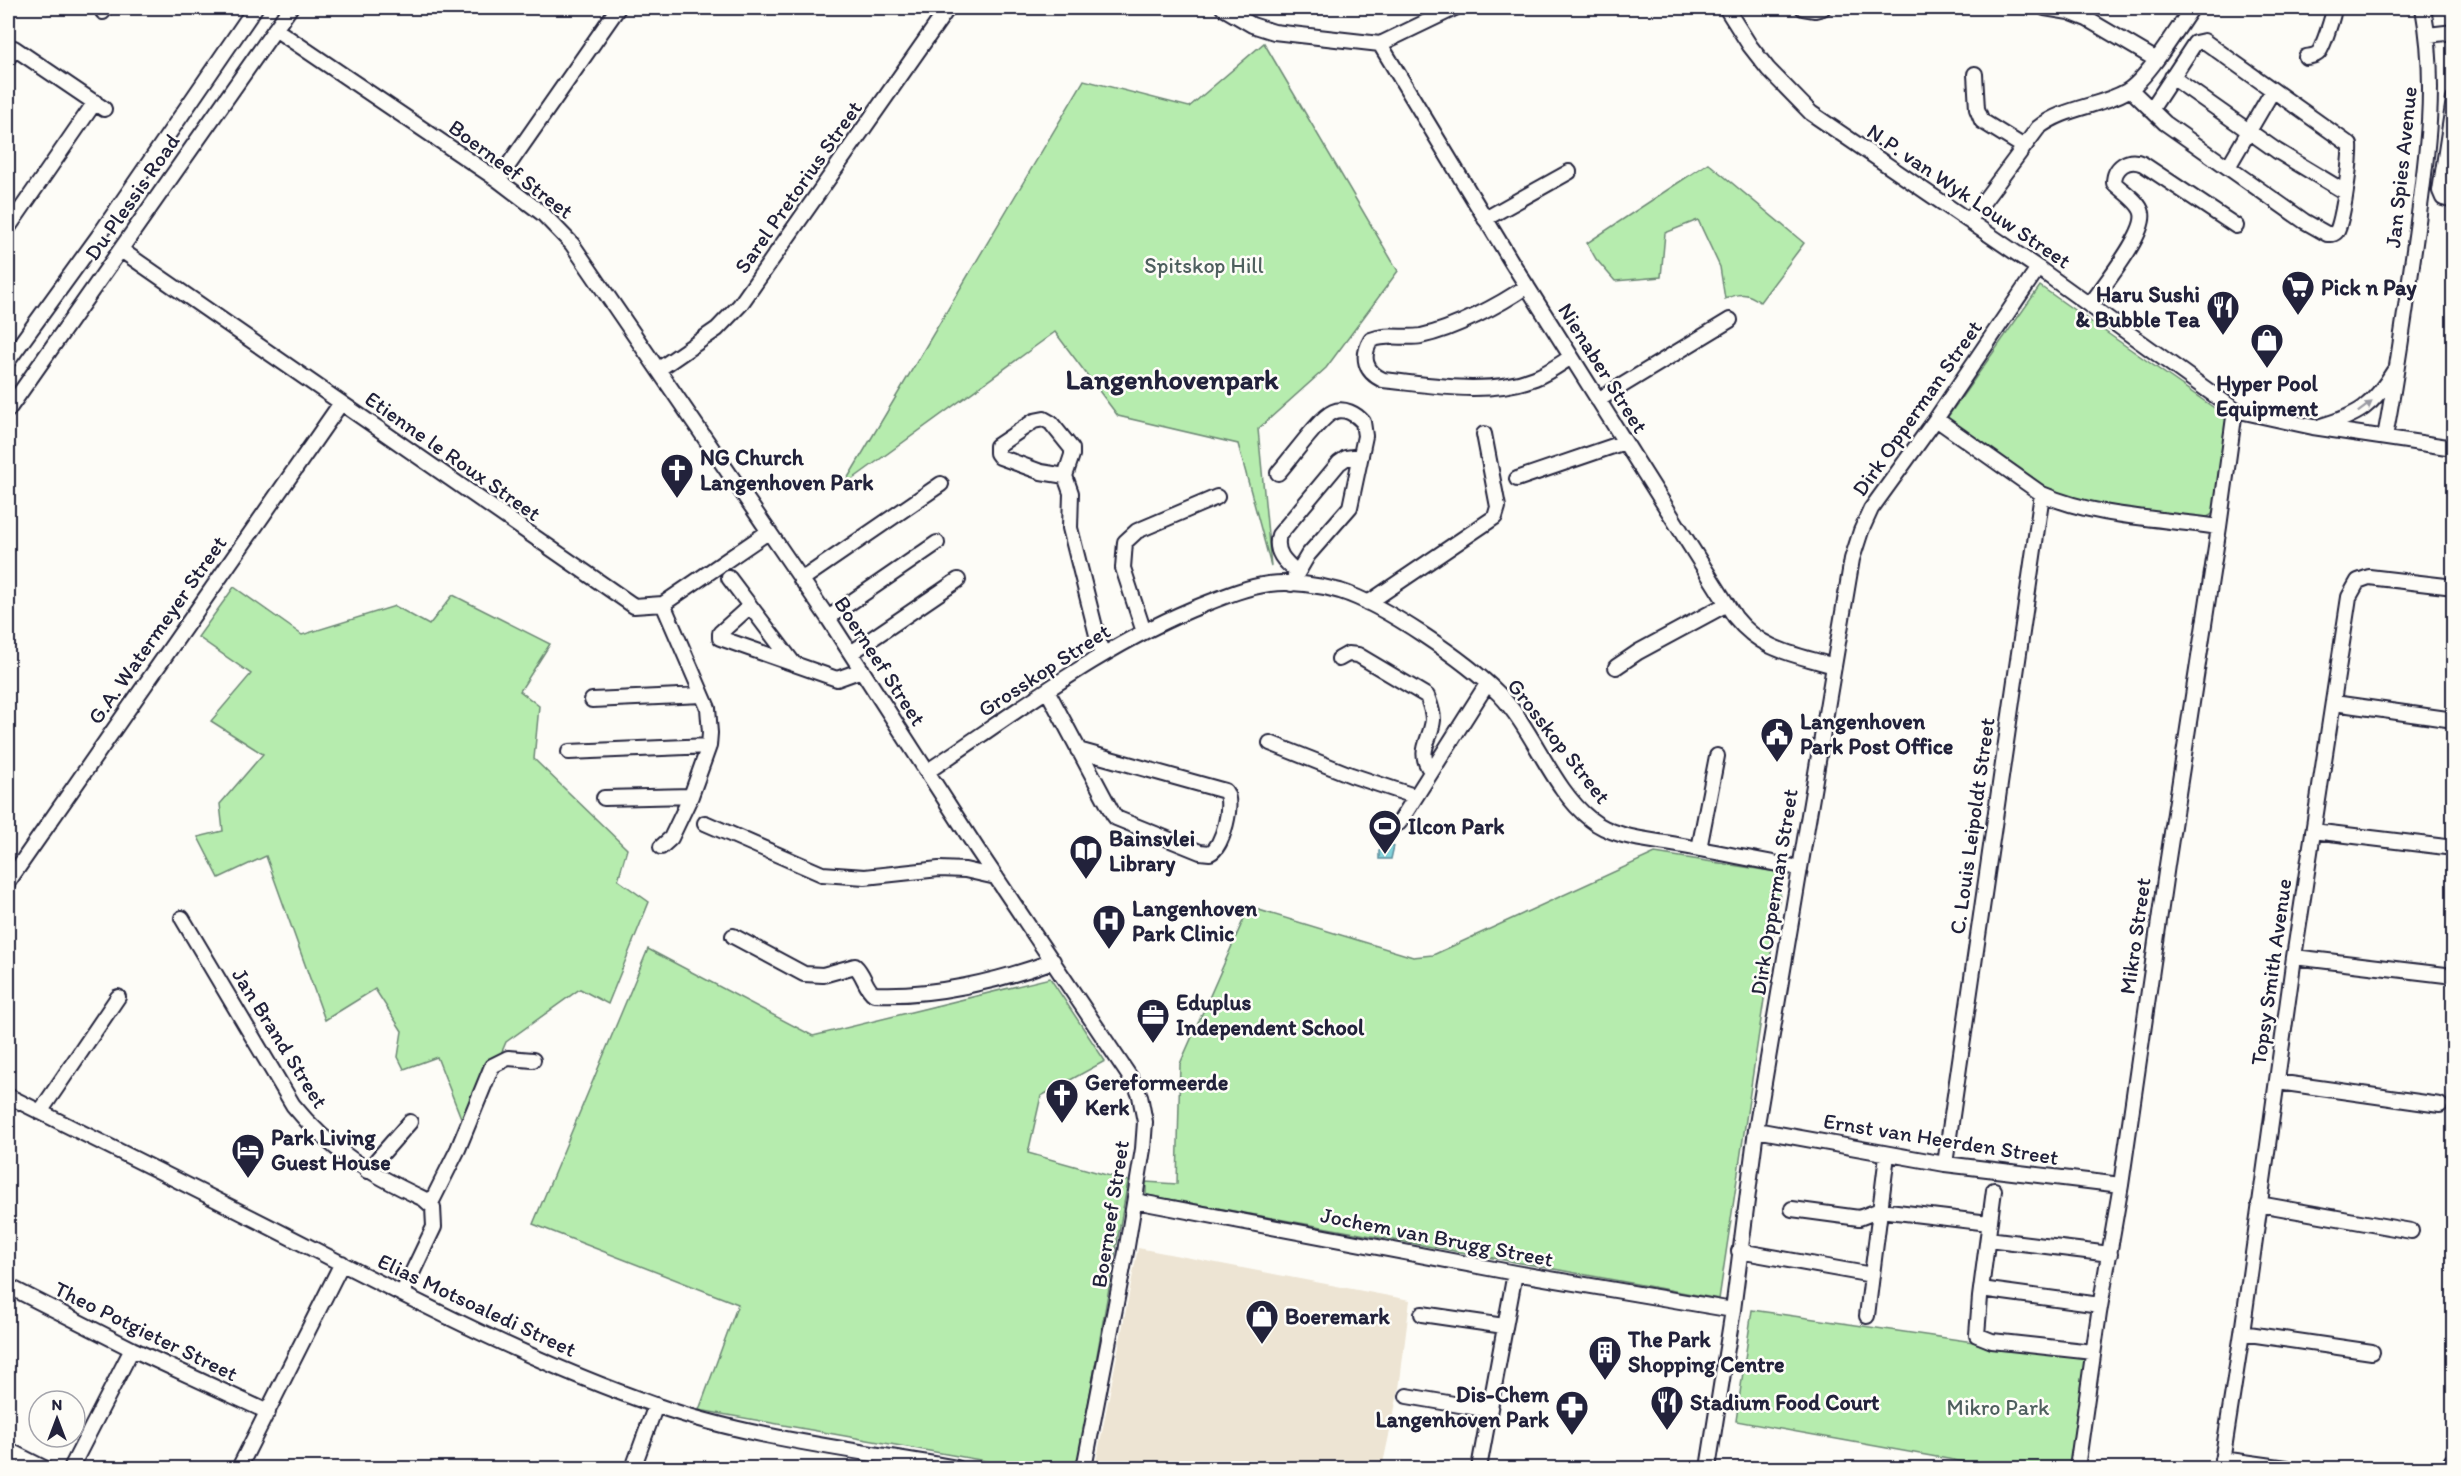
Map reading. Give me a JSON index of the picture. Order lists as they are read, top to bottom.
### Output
{
  "streets": {
    "street": [
      "Jan Spies Avenue",
      "Boerneef Street",
      "Sarel Pretorius Street",
      "N.P. van Wyk Louw Street",
      "Du Plessis Road",
      "Nienaber Street",
      "Dirk Opperman Street",
      "Etienne le Roux Street",
      "G.A. Watermeyer Street",
      "Grosskop Street",
      "C. Louis Leipoldt Street",
      "Mikro Street",
      "Topsy Smith Avenue",
      "Jan Brand Street",
      "Ernst van Heerden Street",
      "Jochem van Brugg Street",
      "Elias Motsoaledi Street",
      "Theo Potgieter Street"
    ]
  },
  "crossings": [
    ["Jan Spies Avenue", "N.P. van Wyk Louw Street"],
    ["Boerneef Street", "Sarel Pretorius Street"],
    ["Boerneef Street", "Du Plessis Road"],
    ["Boerneef Street", "Grosskop Street"],
    ["Boerneef Street", "Jochem van Brugg Street"],
    ["N.P. van Wyk Louw Street", "Dirk Opperman Street"],
    ["N.P. van Wyk Louw Street", "Mikro Street"],
    ["Du Plessis Road", "Etienne le Roux Street"],
    ["Nienaber Street", "Dirk Opperman Street"],
    ["Dirk Opperman Street", "Grosskop Street"],
    ["Dirk Opperman Street", "Ernst van Heerden Street"],
    ["Dirk Opperman Street", "Jochem van Brugg Street"],
    ["Etienne le Roux Street", "G.A. Watermeyer Street"],
    ["C. Louis Leipoldt Street", "Ernst van Heerden Street"],
    ["Mikro Street", "Ernst van Heerden Street"]
  ],
  "districts": ["Langenhovenpark"],
  "parks": ["Spitskop Hill", "Mikro Park"],
  "places": {
    "supermarket": ["Pick n Pay"],
    "restaurant": ["Haru Sushi & Bubble Tea", "Stadium Food Court"],
    "shop": ["Hyper Pool Equipment", "Boeremark"],
    "church": ["NG Church Langenhoven Park", "Gereformeerde Kerk"],
    "public building": ["Langenhoven Park Post Office"],
    "sports": ["Ilcon Park"],
    "library": ["Bainsvlei Library"],
    "hospital": ["Langenhoven Park Clinic"],
    "office": ["Eduplus Independent School"],
    "hotel": ["Park Living Guest House"],
    "building": ["The Park Shopping Centre"],
    "pharmacy": ["Dis-Chem Langenhoven Park"]
  },
  "north": "top"
}
